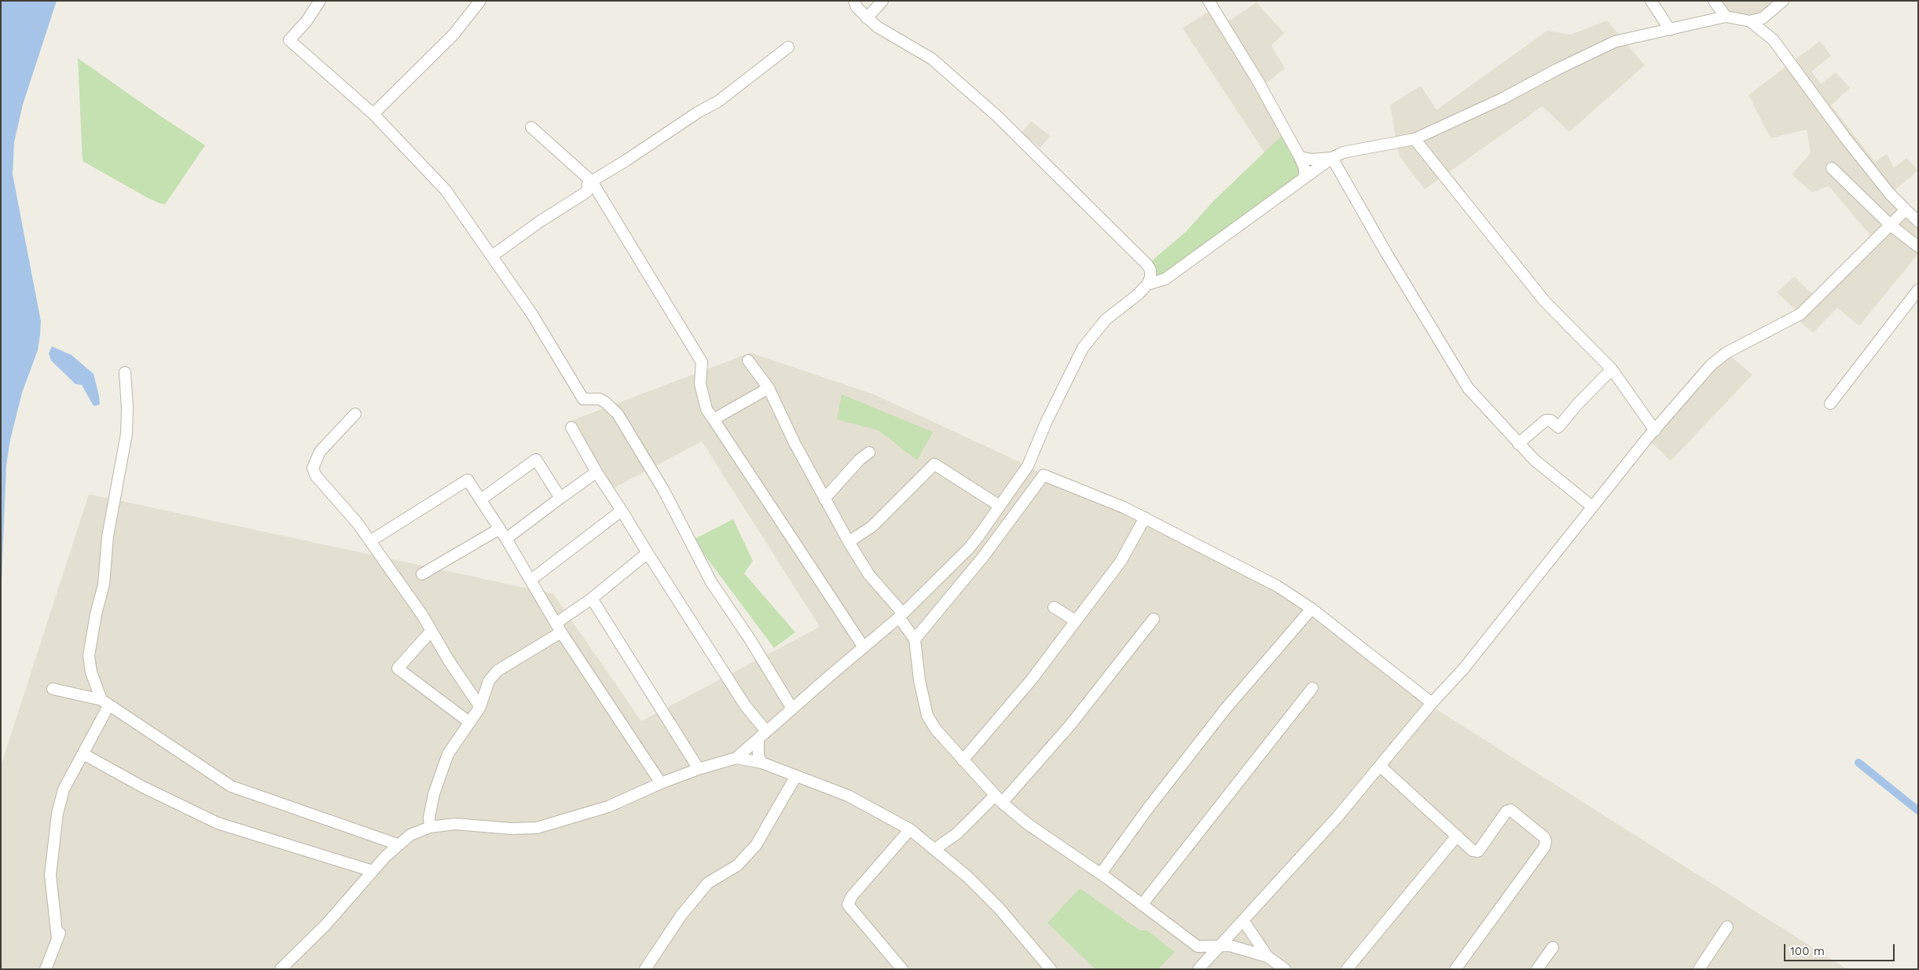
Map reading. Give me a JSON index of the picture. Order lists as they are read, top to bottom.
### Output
{
  "scale_bar": "100 m"
}
